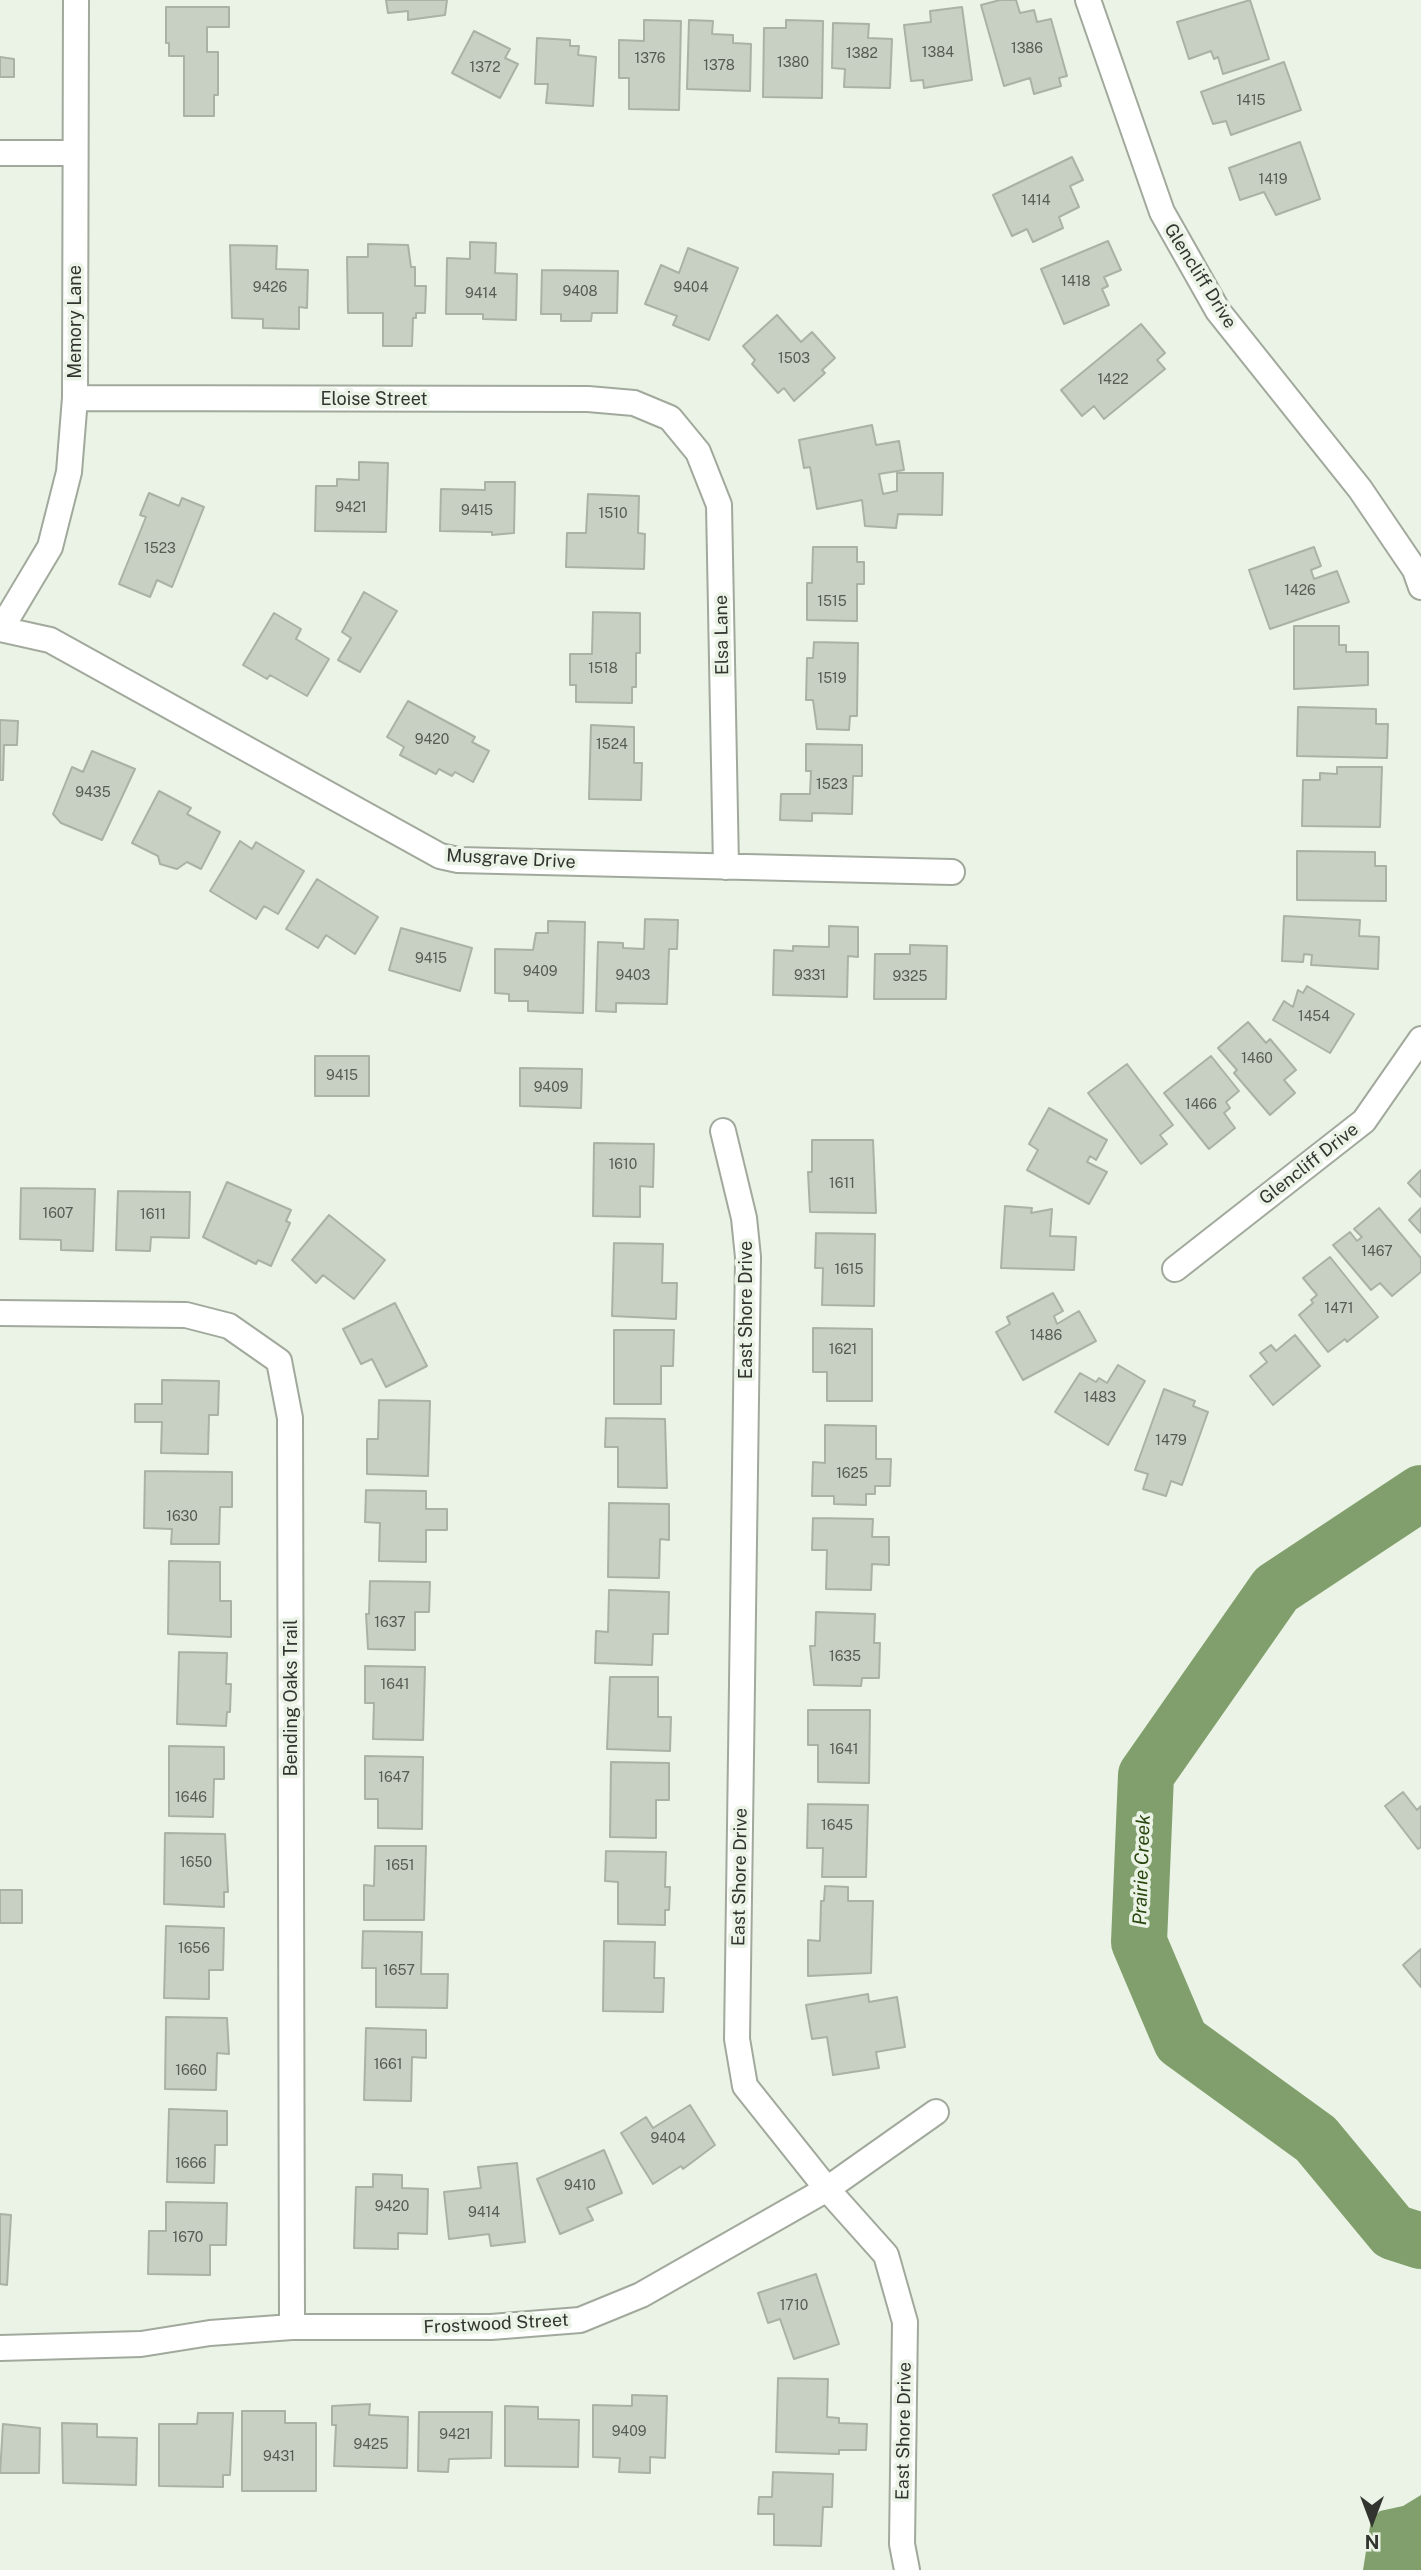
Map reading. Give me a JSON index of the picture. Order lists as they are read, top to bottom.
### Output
{
  "streets": {
    "street": [
      "Glencliff Drive",
      "Memory Lane",
      "Eloise Street",
      "Elsa Lane",
      "Musgrave Drive",
      "East Shore Drive",
      "Bending Oaks Trail",
      "Frostwood Street"
    ]
  },
  "crossings": [
    ["Memory Lane", "Eloise Street"],
    ["Memory Lane", "Musgrave Drive"],
    ["Eloise Street", "Elsa Lane"],
    ["Elsa Lane", "Musgrave Drive"],
    ["East Shore Drive", "Frostwood Street"],
    ["Bending Oaks Trail", "Frostwood Street"]
  ],
  "water": ["Prairie Creek"],
  "house_numbers": [
    "1386",
    "1384",
    "1382",
    "1376",
    "1380",
    "1378",
    "1372",
    "1415",
    "1419",
    "1414",
    "1418",
    "9426",
    "9404",
    "9408",
    "9414",
    "1503",
    "1422",
    "9421",
    "9415",
    "1510",
    "1523",
    "1426",
    "1515",
    "1518",
    "1519",
    "9420",
    "1524",
    "1523",
    "9435",
    "9415",
    "9409",
    "9403",
    "9331",
    "9325",
    "1454",
    "1460",
    "9415",
    "9409",
    "1466",
    "1610",
    "1611",
    "1607",
    "1611",
    "1467",
    "1615",
    "1471",
    "1486",
    "1621",
    "1483",
    "1479",
    "1625",
    "1630",
    "1637",
    "1635",
    "1641",
    "1641",
    "1647",
    "1646",
    "1645",
    "1650",
    "1651",
    "1656",
    "1657",
    "1661",
    "1660",
    "9404",
    "1666",
    "9410",
    "9420",
    "9414",
    "1670",
    "1710",
    "9409",
    "9421",
    "9425",
    "9431"
  ],
  "north": "bottom"
}
